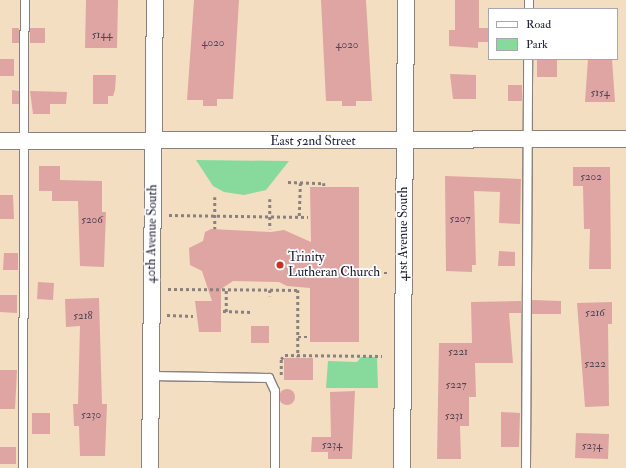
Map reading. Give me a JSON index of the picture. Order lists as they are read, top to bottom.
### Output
{
  "streets": {
    "street": ["East 52nd Street", "40th Avenue South", "41st Avenue South"]
  },
  "crossings": [
    ["East 52nd Street", "40th Avenue South"],
    ["East 52nd Street", "41st Avenue South"]
  ],
  "places": ["Trinity Lutheran Church"],
  "house_numbers": [
    "5144",
    "4020",
    "4020",
    "5154",
    "5202",
    "5207",
    "5206",
    "5216",
    "5218",
    "5221",
    "5222",
    "5227",
    "5230",
    "5231",
    "5234",
    "5234"
  ],
  "legend": ["Road", "Park"]
}
